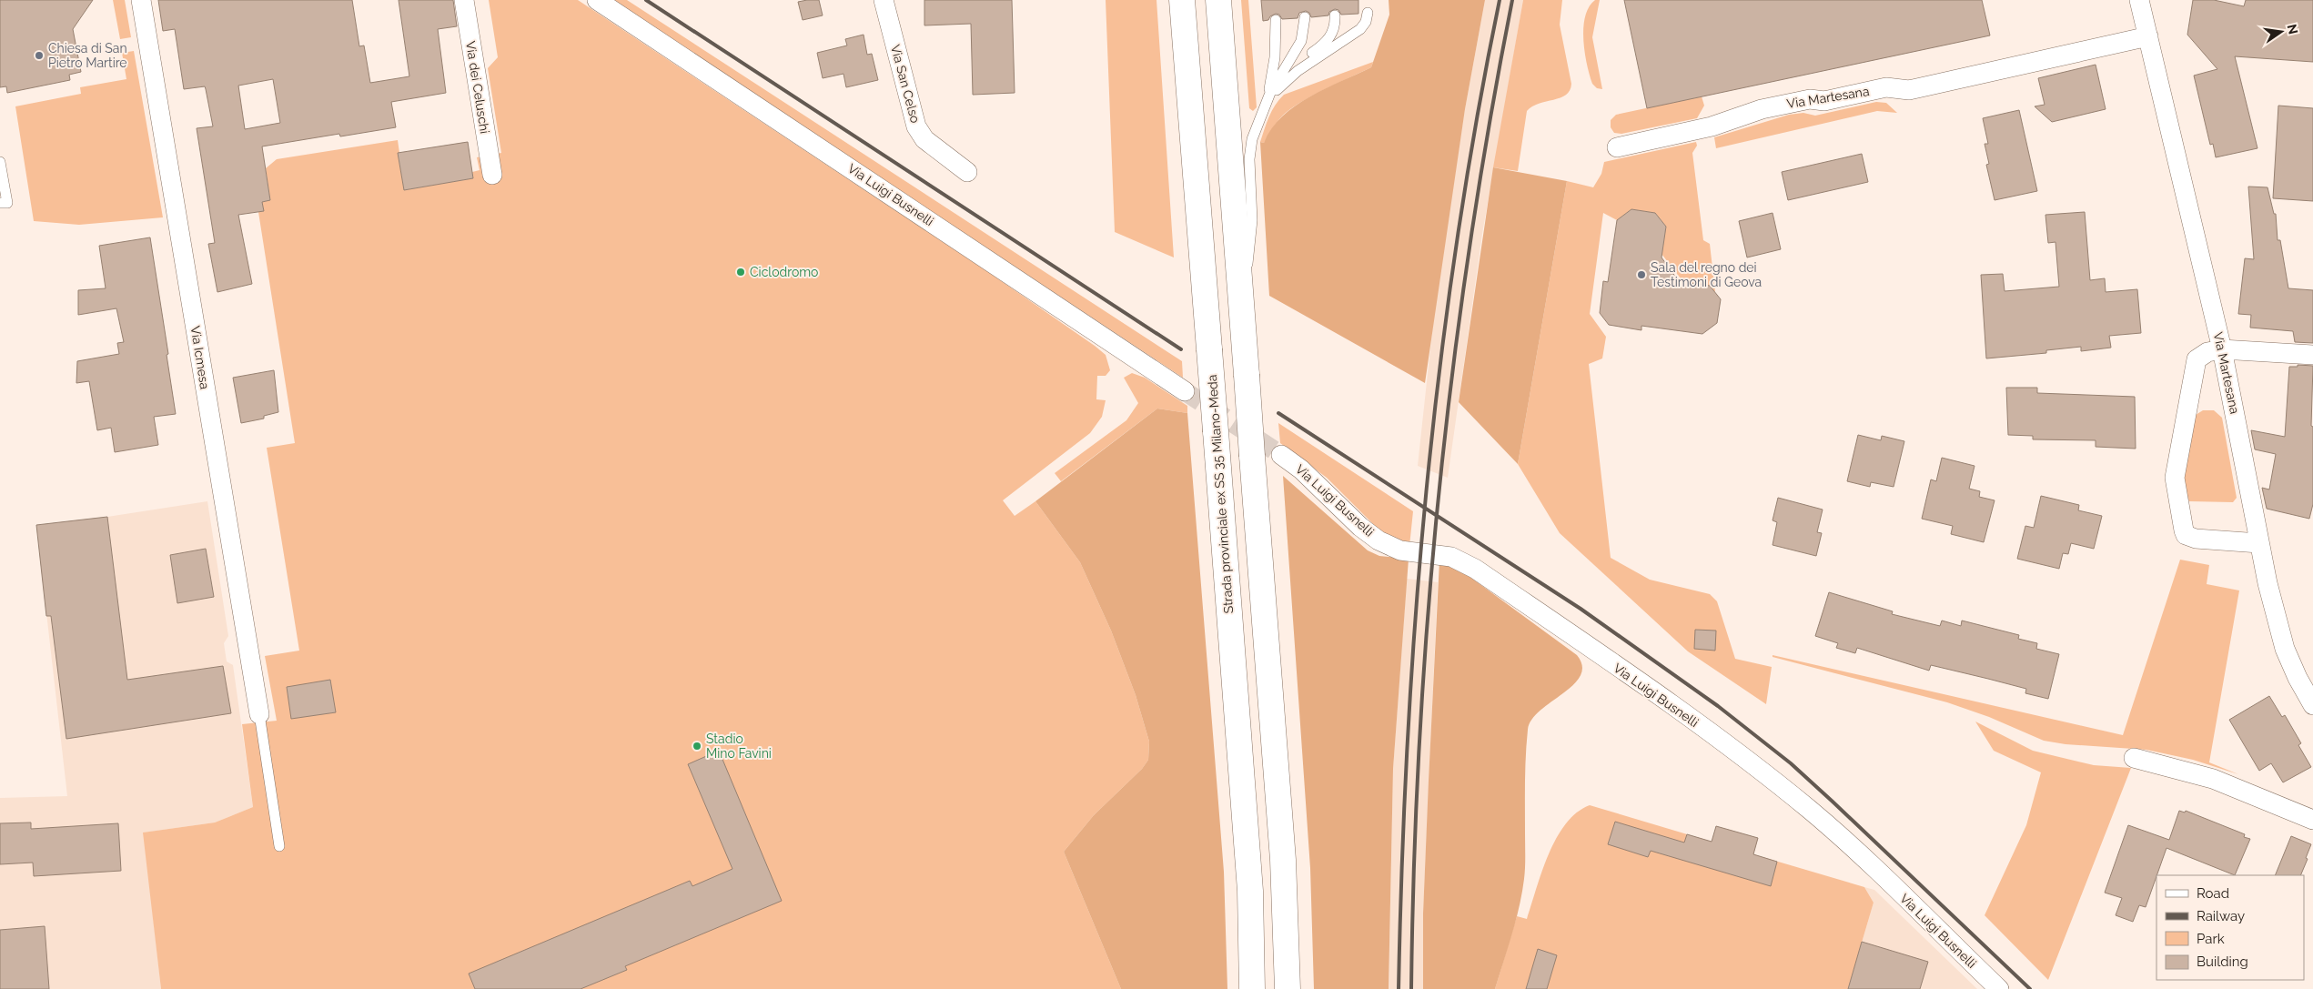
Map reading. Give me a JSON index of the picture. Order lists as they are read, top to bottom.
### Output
{
  "streets": {
    "highway": ["Strada provinciale ex SS 35 Milano-Meda"],
    "street": [
      "Via San Celso",
      "Via dei Celuschi",
      "Via Martesana",
      "Via Luigi Busnelli",
      "Via Icmesa"
    ]
  },
  "places": [
    "Chiesa di San Pietro Martire",
    "Ciclodromo",
    "Sala del regno dei Testimoni di Geova",
    "Stadio Mino Favini"
  ],
  "legend": [
    "Road",
    "Railway",
    "Park",
    "Building"
  ],
  "north": "right"
}
